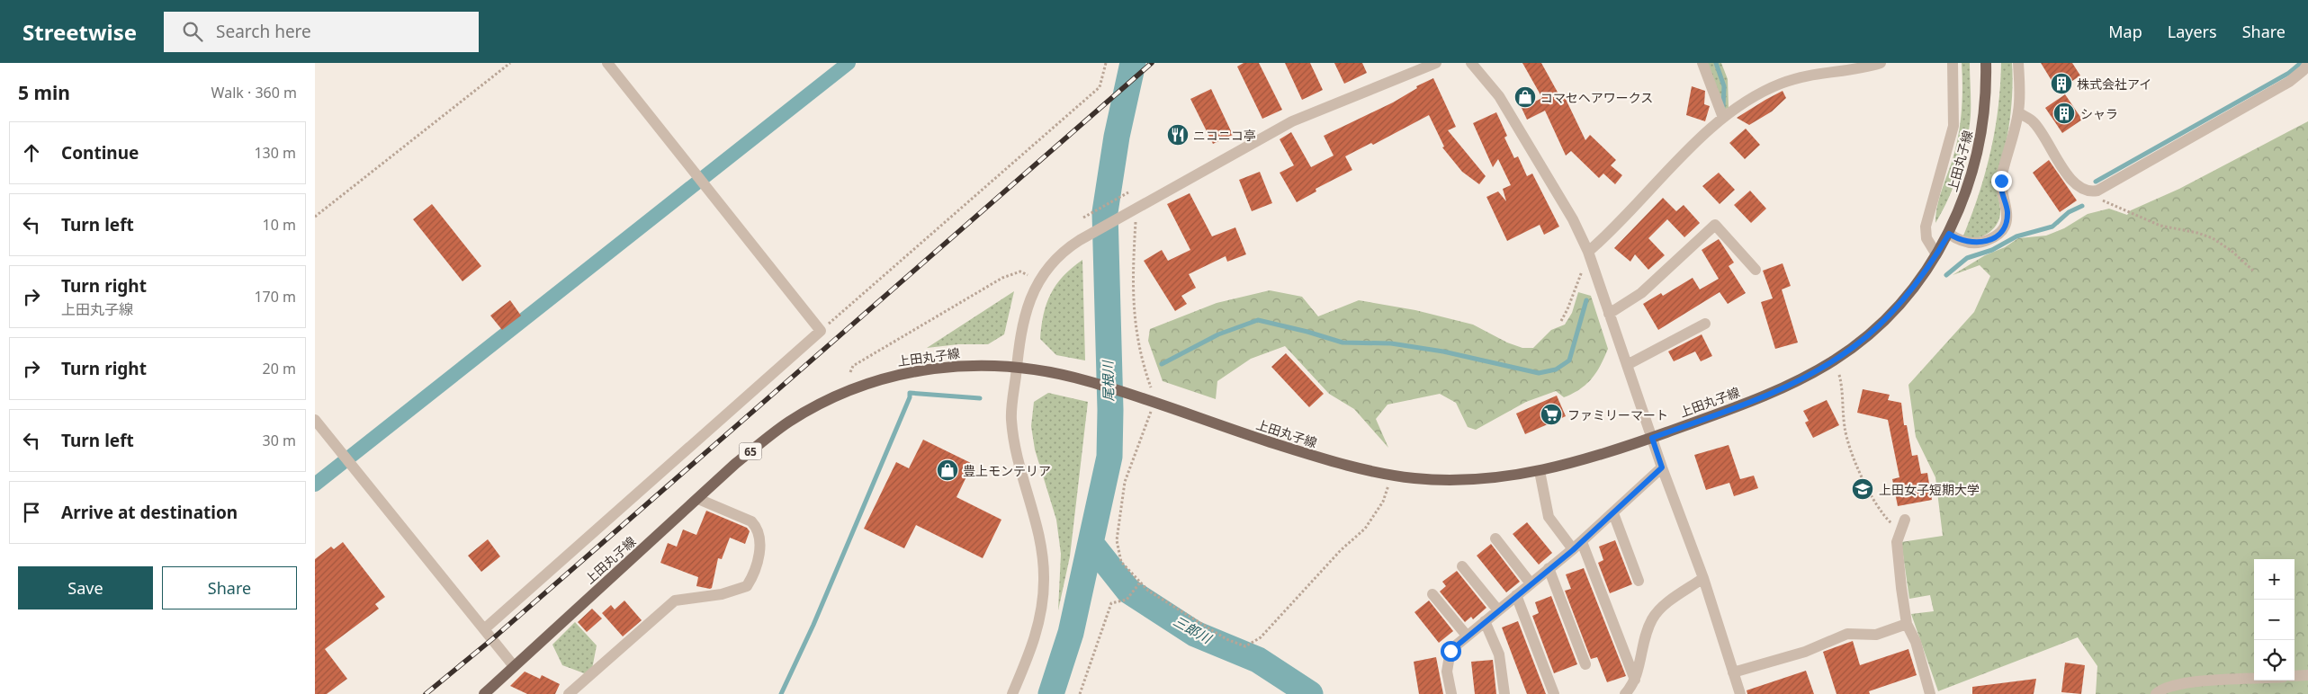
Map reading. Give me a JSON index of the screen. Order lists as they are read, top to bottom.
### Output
{
  "streets": {
    "main road": ["上田丸子線", "65"]
  },
  "water": ["尾根川", "三郎川"],
  "places": {
    "building": ["株式会社アイ", "シャラ"],
    "shop": ["コマセヘアワークス", "豊上モンテリア"],
    "restaurant": ["ニコニコ亭"],
    "supermarket": ["ファミリーマート"],
    "school or university": ["上田女子短期大学"]
  },
  "page": {
    "header": "Streetwise",
    "search": "Search here",
    "nav": ["Map", "Layers", "Share"],
    "heading": ["5 min", "Walk · 360 m"],
    "list": [
      ["Continue", "130 m"],
      ["Turn left", "10 m"],
      ["Turn right", "上田丸子線", "170 m"],
      ["Turn right", "20 m"],
      ["Turn left", "30 m"],
      "Arrive at destination"
    ],
    "buttons": ["Save", "Share"],
    "map_buttons": ["+", "−"]
  }
}
